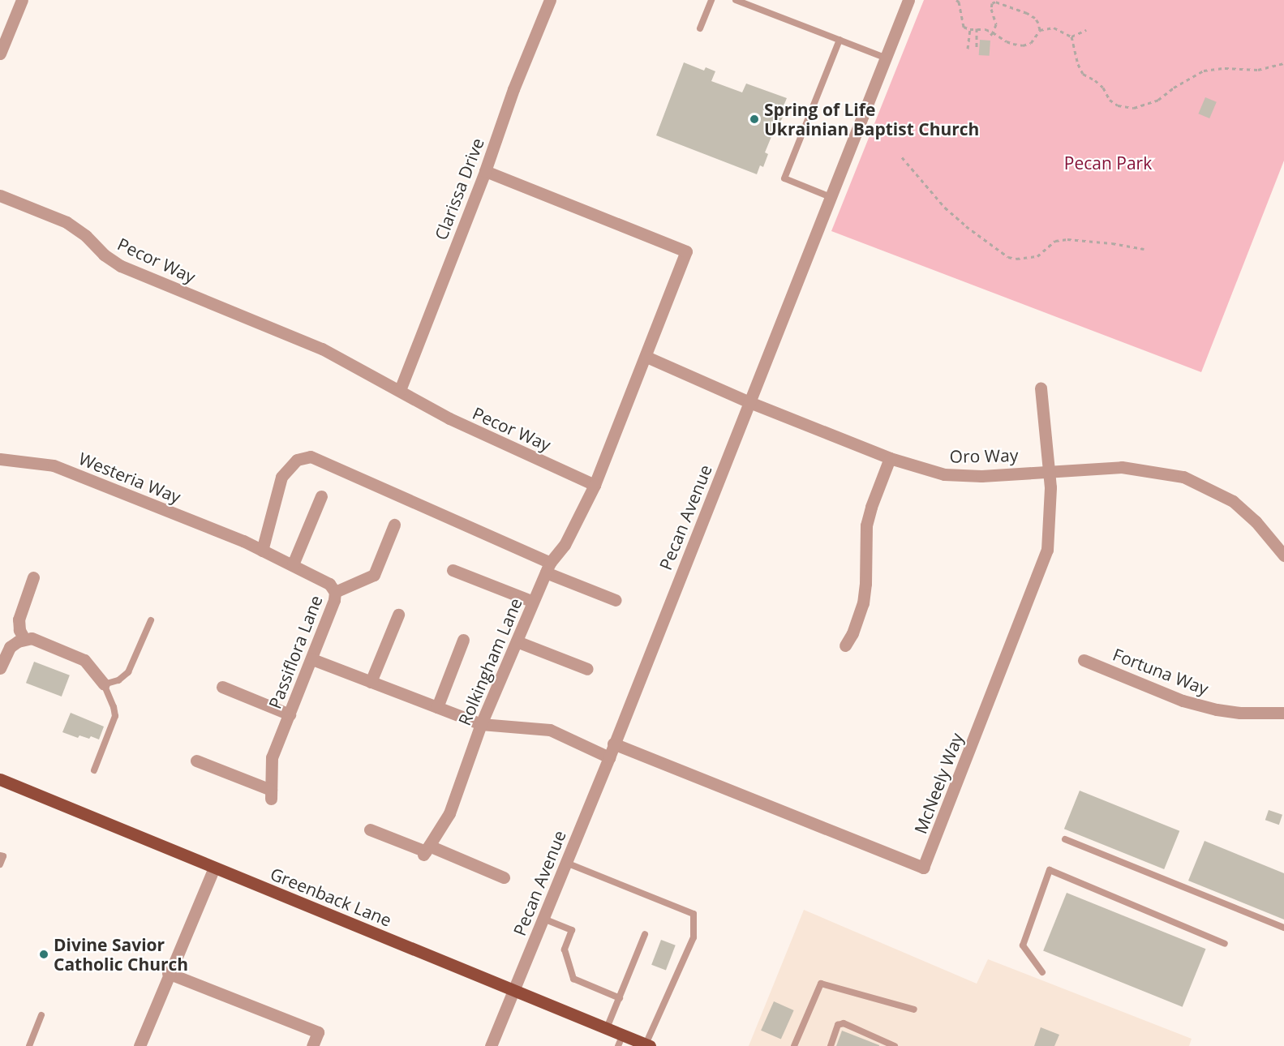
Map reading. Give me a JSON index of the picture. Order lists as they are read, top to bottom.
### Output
{
  "streets": {
    "main road": ["Greenback Lane"],
    "street": [
      "Clarissa Drive",
      "Pecor Way",
      "Oro Way",
      "Westeria Way",
      "Pecan Avenue",
      "Passiflora Lane",
      "Rolkingham Lane",
      "Fortuna Way",
      "McNeely Way"
    ]
  },
  "crossings": [
    ["Clarissa Drive", "Pecor Way"],
    ["Pecor Way", "Rolkingham Lane"],
    ["Oro Way", "Pecan Avenue"],
    ["Oro Way", "McNeely Way"],
    ["Westeria Way", "Passiflora Lane"],
    ["Pecan Avenue", "McNeely Way"],
    ["Pecan Avenue", "Greenback Lane"]
  ],
  "parks": ["Pecan Park"],
  "places": ["Spring of Life Ukrainian Baptist Church", "Divine Savior Catholic Church"]
}
